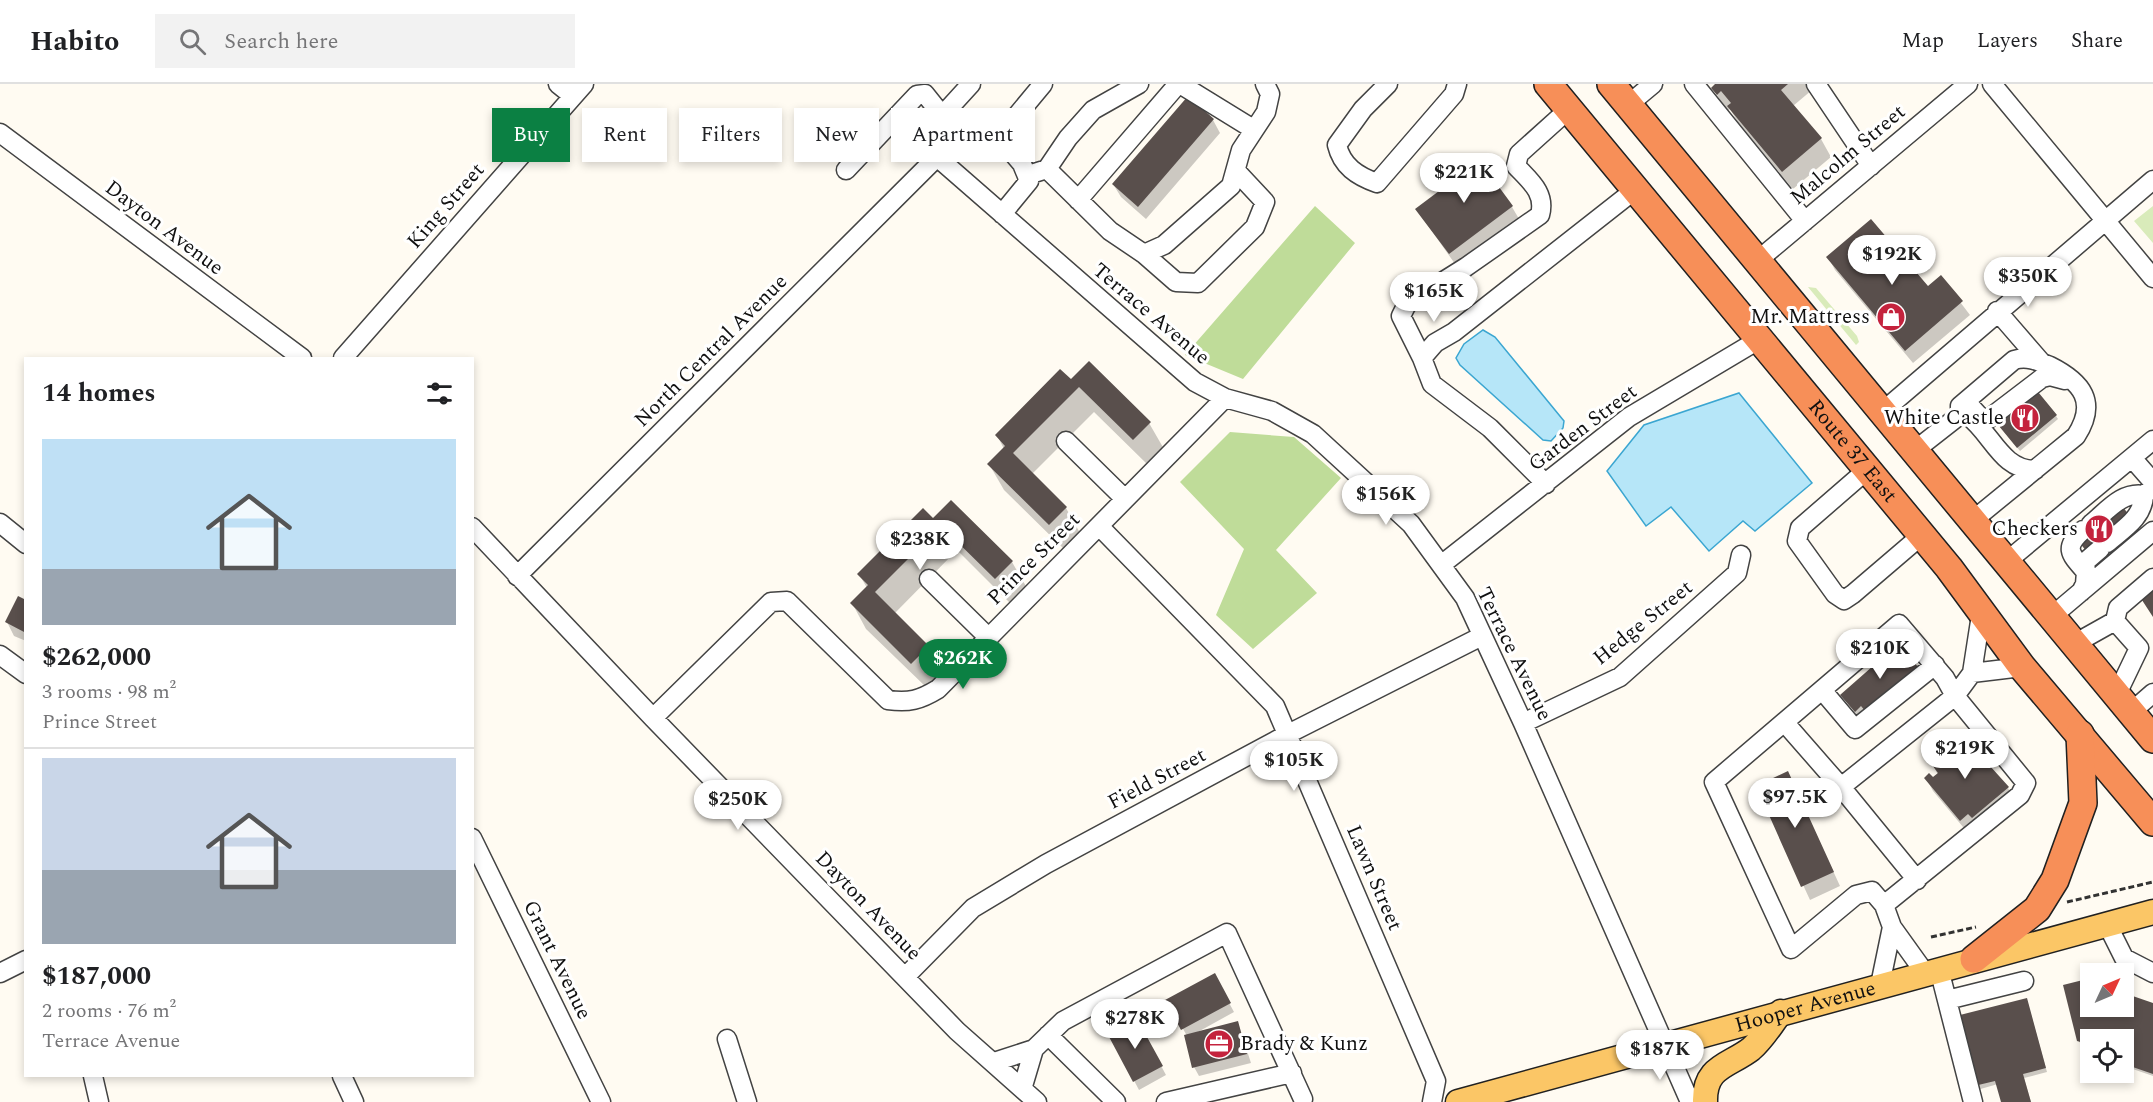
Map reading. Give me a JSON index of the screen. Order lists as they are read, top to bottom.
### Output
{
  "streets": {
    "highway": ["Route 37 East"],
    "main road": ["Hooper Avenue"],
    "street": [
      "Malcolm Street",
      "King Street",
      "Dayton Avenue",
      "Terrace Avenue",
      "North Central Avenue",
      "Garden Street",
      "Prince Street",
      "Hedge Street",
      "Field Street",
      "Lawn Street",
      "Grant Avenue"
    ]
  },
  "crossings": [
    ["Dayton Avenue", "North Central Avenue"],
    ["Dayton Avenue", "Prince Street"],
    ["Dayton Avenue", "Field Street"],
    ["Terrace Avenue", "Garden Street"],
    ["Terrace Avenue", "Prince Street"],
    ["Terrace Avenue", "Hedge Street"],
    ["Terrace Avenue", "Field Street"],
    ["Terrace Avenue", "Hooper Avenue"],
    ["Garden Street", "Route 37 East"],
    ["Prince Street", "Lawn Street"],
    ["Field Street", "Lawn Street"]
  ],
  "places": {
    "shop": ["Mr. Mattress"],
    "restaurant": ["White Castle", "Checkers"],
    "office": ["Brady & Kunz"]
  },
  "north": "top right",
  "page": {
    "header": "Habito",
    "search": "Search here",
    "nav": ["Map", "Layers", "Share"],
    "chip": [
      "Buy",
      "Rent",
      "Filters",
      "New",
      "Apartment"
    ],
    "price": [
      "$221K",
      "$192K",
      "$350K",
      "$165K",
      "$156K",
      "$238K",
      "$210K",
      "$262K",
      "$219K",
      "$105K",
      "$97.5K",
      "$250K",
      "$278K",
      "$187K"
    ],
    "heading": "14 homes",
    "list": [
      {
        "name": "$262,000",
        "note": "3 rooms · 98 m² · Prince Street"
      },
      {
        "name": "$187,000",
        "note": "2 rooms · 76 m² · Terrace Avenue"
      }
    ]
  }
}
